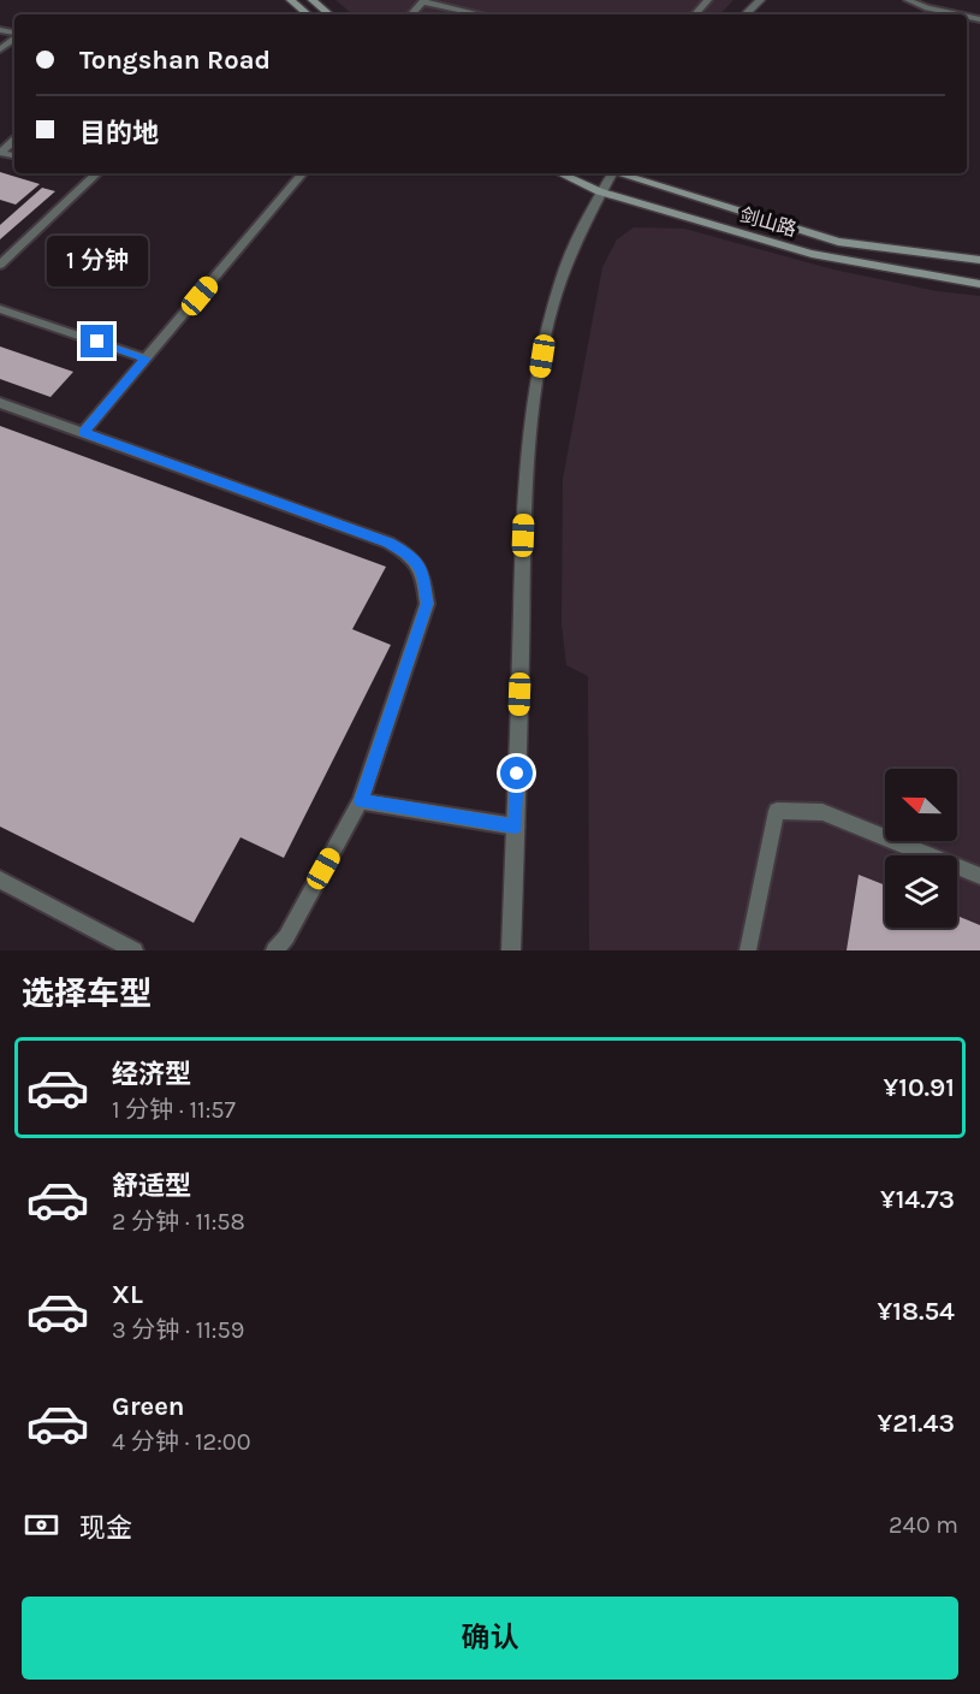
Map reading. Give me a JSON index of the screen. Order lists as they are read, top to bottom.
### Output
{
  "streets": {
    "main road": ["剑山路"]
  },
  "north": "left",
  "page": {
    "banner": ["Tongshan Road", "目的地"],
    "bubble": "1 分钟",
    "heading": "选择车型",
    "list": [
      {
        "name": "经济型",
        "note": "1 分钟 · 11:57",
        "value": "¥10.91"
      },
      {
        "name": "舒适型",
        "note": "2 分钟 · 11:58",
        "value": "¥14.73"
      },
      {
        "name": "XL",
        "note": "3 分钟 · 11:59",
        "value": "¥18.54"
      },
      {
        "name": "Green",
        "note": "4 分钟 · 12:00",
        "value": "¥21.43"
      }
    ],
    "pay": ["现金", "240 m"],
    "buttons": "确认"
  }
}
